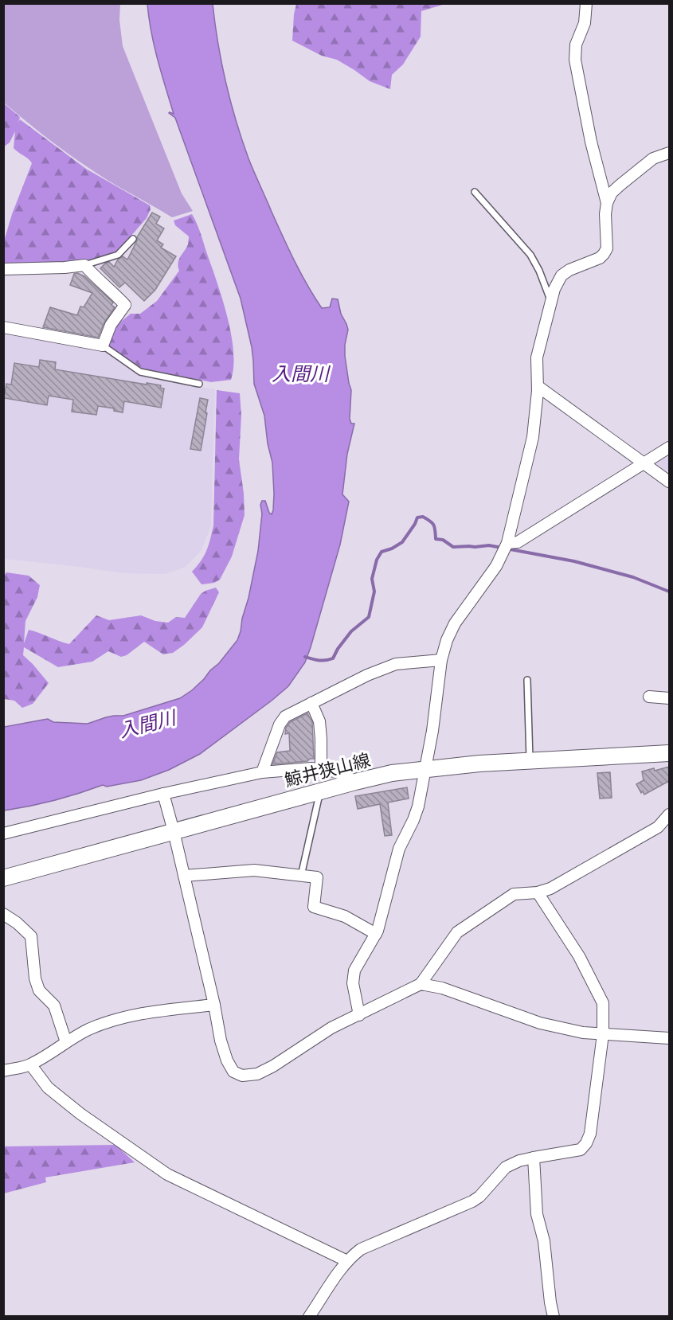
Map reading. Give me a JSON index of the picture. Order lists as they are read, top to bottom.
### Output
{
  "streets": {
    "main road": ["鯨井狭山線"]
  },
  "water": ["入間川"]
}
